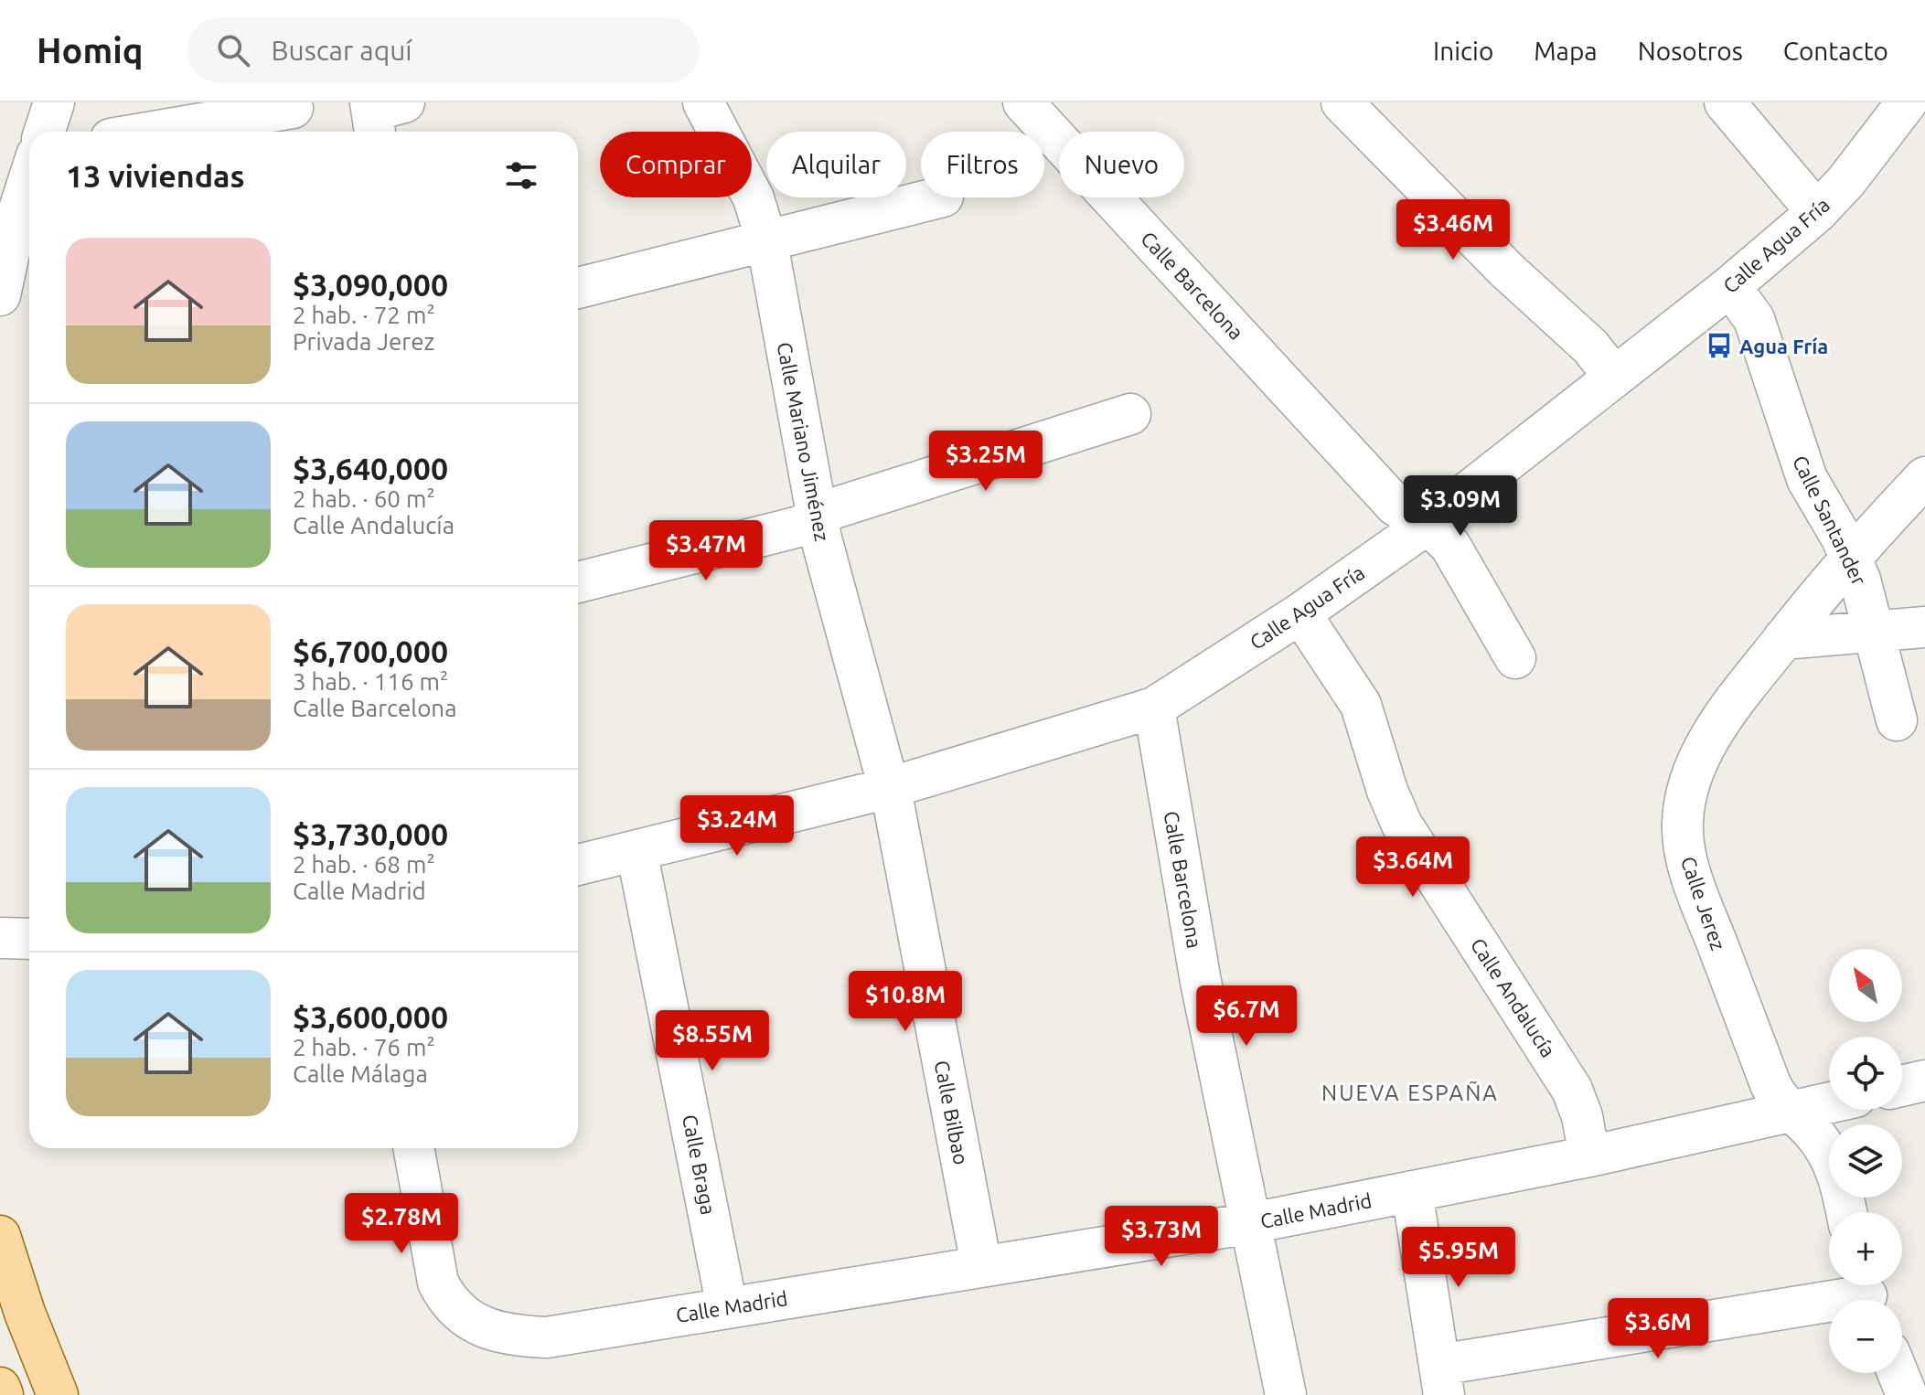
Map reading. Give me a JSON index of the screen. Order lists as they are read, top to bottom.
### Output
{
  "streets": {
    "street": [
      "Calle Agua Fría",
      "Calle Barcelona",
      "Calle Mariano Jiménez",
      "Calle Santander",
      "Calle Jerez",
      "Calle Andalucía",
      "Calle Bilbao",
      "Calle Braga",
      "Calle Madrid"
    ]
  },
  "crossings": [
    ["Calle Agua Fría", "Calle Barcelona"],
    ["Calle Agua Fría", "Calle Mariano Jiménez"],
    ["Calle Agua Fría", "Calle Santander"],
    ["Calle Agua Fría", "Calle Andalucía"],
    ["Calle Agua Fría", "Calle Bilbao"],
    ["Calle Agua Fría", "Calle Braga"],
    ["Calle Barcelona", "Calle Madrid"],
    ["Calle Mariano Jiménez", "Calle Bilbao"],
    ["Calle Santander", "Calle Jerez"],
    ["Calle Jerez", "Calle Madrid"],
    ["Calle Andalucía", "Calle Madrid"],
    ["Calle Bilbao", "Calle Madrid"],
    ["Calle Braga", "Calle Madrid"]
  ],
  "districts": ["NUEVA ESPAÑA"],
  "places": {
    "bus stop": ["Agua Fría"]
  },
  "north": "top left",
  "page": {
    "header": "Homiq",
    "search": "Buscar aquí",
    "nav": [
      "Inicio",
      "Mapa",
      "Nosotros",
      "Contacto"
    ],
    "chip": [
      "Comprar",
      "Alquilar",
      "Filtros",
      "Nuevo"
    ],
    "heading": "13 viviendas",
    "price": [
      "$3.46M",
      "$3.25M",
      "$3.09M",
      "$3.47M",
      "$3.24M",
      "$3.64M",
      "$10.8M",
      "$6.7M",
      "$8.55M",
      "$2.78M",
      "$3.73M",
      "$5.95M",
      "$3.6M"
    ],
    "list": [
      {
        "name": "$3,090,000",
        "note": "2 hab. · 72 m² · Privada Jerez"
      },
      {
        "name": "$3,640,000",
        "note": "2 hab. · 60 m² · Calle Andalucía"
      },
      {
        "name": "$6,700,000",
        "note": "3 hab. · 116 m² · Calle Barcelona"
      },
      {
        "name": "$3,730,000",
        "note": "2 hab. · 68 m² · Calle Madrid"
      },
      {
        "name": "$3,600,000",
        "note": "2 hab. · 76 m² · Calle Málaga"
      }
    ],
    "map_buttons": ["+", "−"]
  }
}
